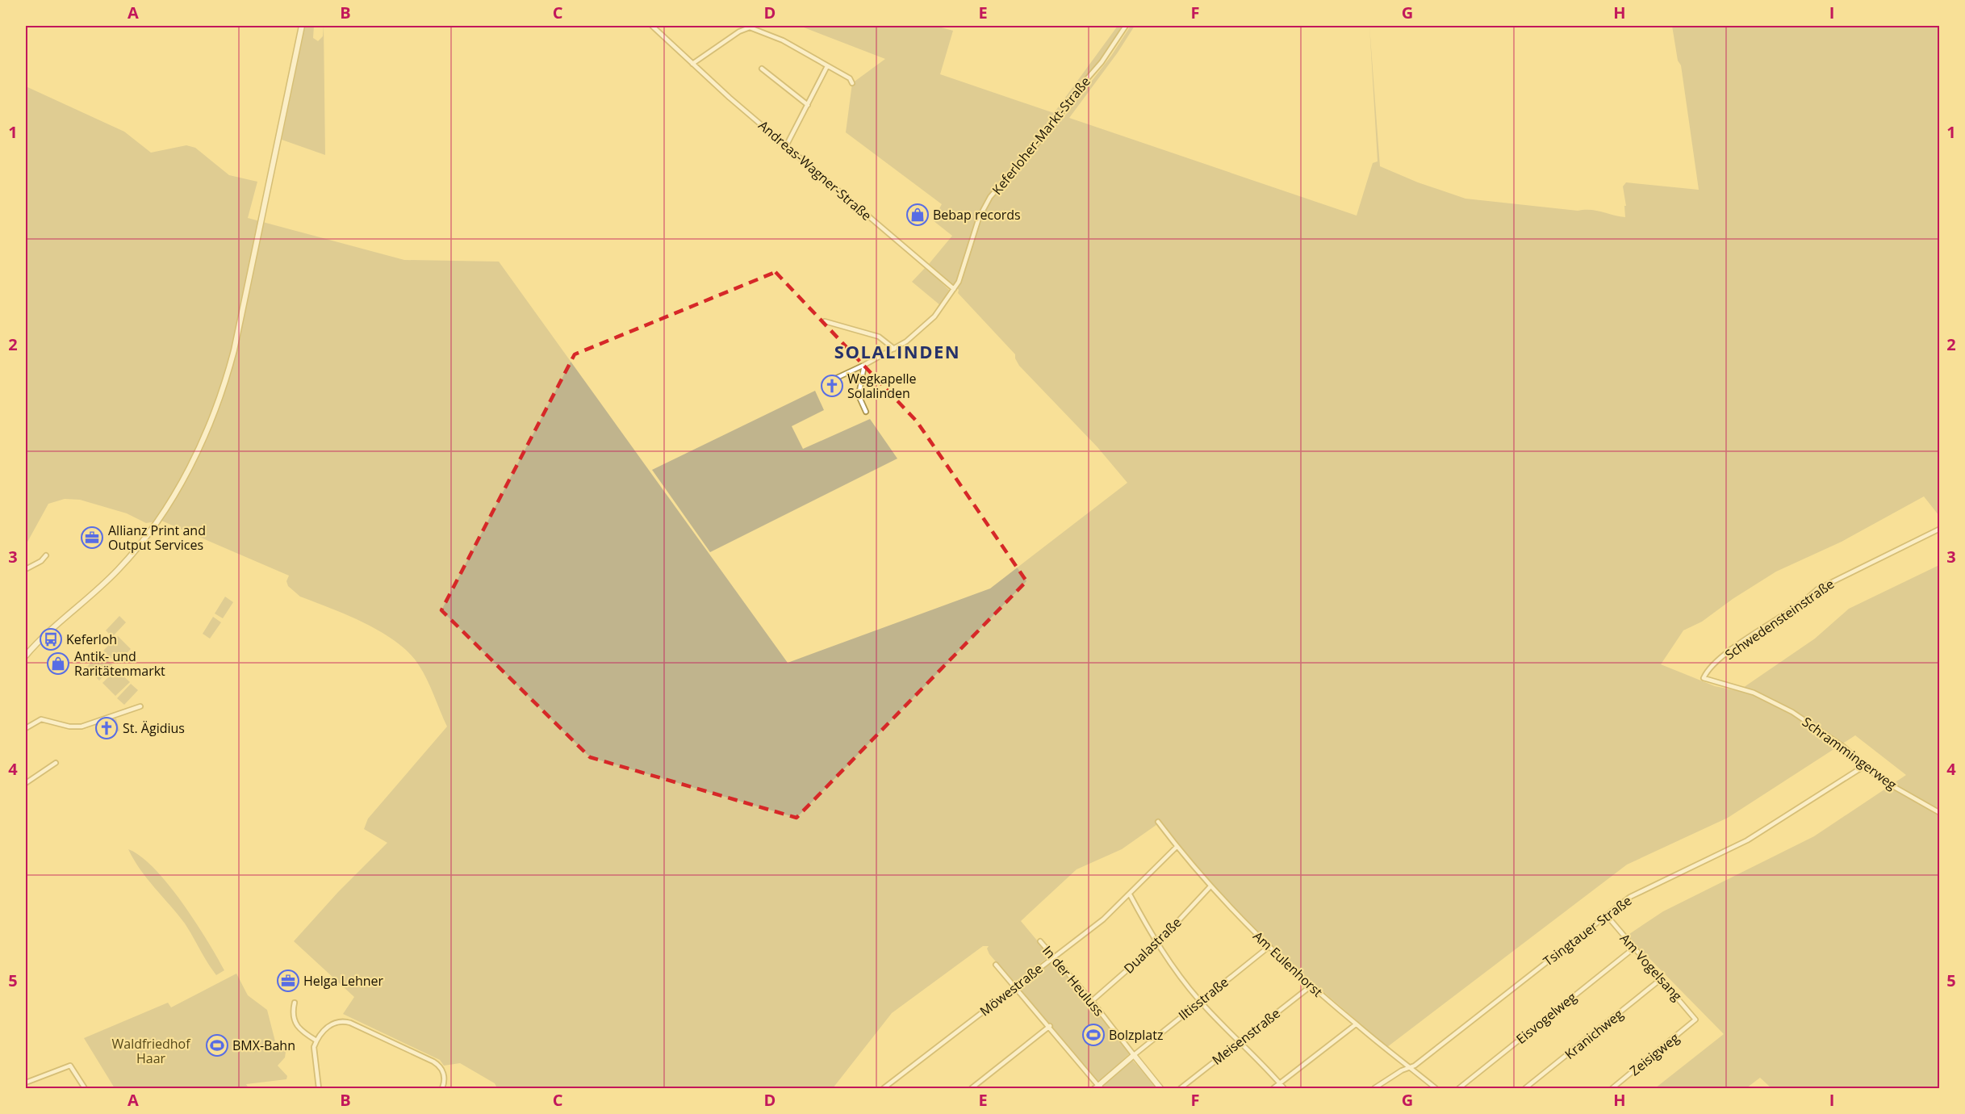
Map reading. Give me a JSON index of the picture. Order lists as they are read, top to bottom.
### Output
{
  "streets": {
    "main road": ["In der Heuluss", "Iltisstraße"],
    "street": [
      "Keferloher-Markt-Straße",
      "Andreas-Wagner-Straße",
      "Schwedensteinstraße",
      "Schrammingerweg",
      "Tsingtauer Straße",
      "Dualastraße",
      "Am Eulenhorst",
      "Am Vogelsang",
      "Möwestraße",
      "Eisvogelweg",
      "Kranichweg",
      "Meisenstraße",
      "Zeisigweg"
    ]
  },
  "crossings": [
    ["Keferloher-Markt-Straße", "Andreas-Wagner-Straße"],
    ["Schwedensteinstraße", "Schrammingerweg"],
    ["Schrammingerweg", "Tsingtauer Straße"],
    ["Tsingtauer Straße", "Am Eulenhorst"],
    ["Tsingtauer Straße", "Am Vogelsang"],
    ["Dualastraße", "Am Eulenhorst"],
    ["Dualastraße", "In der Heuluss"],
    ["Am Eulenhorst", "Möwestraße"],
    ["Am Eulenhorst", "Iltisstraße"],
    ["Am Eulenhorst", "Meisenstraße"],
    ["Am Vogelsang", "Eisvogelweg"],
    ["Am Vogelsang", "Kranichweg"],
    ["Am Vogelsang", "Zeisigweg"],
    ["In der Heuluss", "Möwestraße"],
    ["In der Heuluss", "Iltisstraße"]
  ],
  "districts": ["SOLALINDEN"],
  "parks": ["Waldfriedhof Haar"],
  "places": {
    "shop": ["Bebap records", "Antik- und Raritätenmarkt"],
    "church": ["Wegkapelle Solalinden", "St. Ägidius"],
    "office": ["Allianz Print and Output Services", "Helga Lehner"],
    "bus stop": ["Keferloh"],
    "sports": ["Bolzplatz", "BMX-Bahn"]
  },
  "grid": {
    "columns": [
      "A",
      "B",
      "C",
      "D",
      "E",
      "F",
      "G",
      "H",
      "I"
    ],
    "rows": [
      "1",
      "2",
      "3",
      "4",
      "5"
    ]
  }
}
